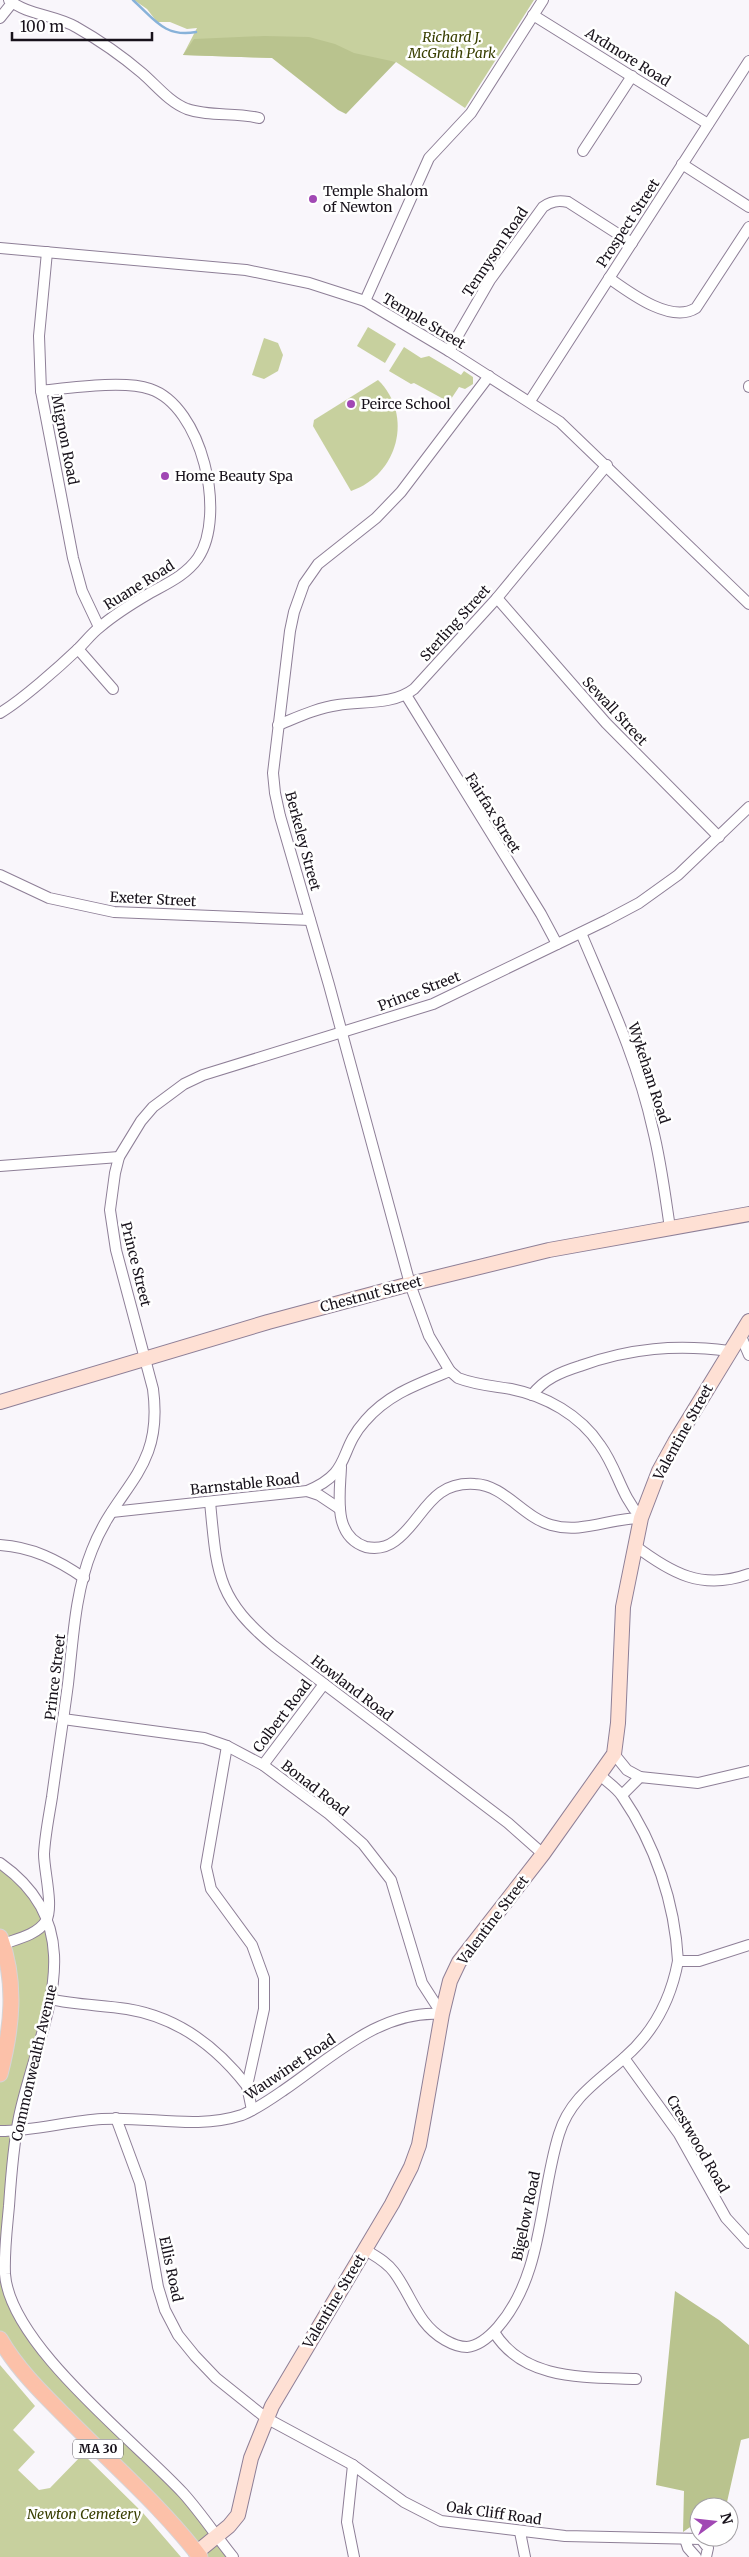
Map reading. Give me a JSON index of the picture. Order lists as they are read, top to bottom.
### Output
{
  "streets": {
    "main road": ["MA 30"],
    "street": [
      "Ardmore Road",
      "Prospect Street",
      "Tennyson Road",
      "Temple Street",
      "Mignon Road",
      "Ruane Road",
      "Sterling Street",
      "Sewall Street",
      "Fairfax Street",
      "Berkeley Street",
      "Exeter Street",
      "Prince Street",
      "Wykeham Road",
      "Chestnut Street",
      "Valentine Street",
      "Barnstable Road",
      "Howland Road",
      "Colbert Road",
      "Bonad Road",
      "Commonwealth Avenue",
      "Wauwinet Road",
      "Crestwood Road",
      "Bigelow Road",
      "Ellis Road",
      "Oak Cliff Road"
    ]
  },
  "crossings": [
    ["Ardmore Road", "Prospect Street"],
    ["Prospect Street", "Tennyson Road"],
    ["Prospect Street", "Temple Street"],
    ["Tennyson Road", "Temple Street"],
    ["Temple Street", "Mignon Road"],
    ["Temple Street", "Sterling Street"],
    ["Temple Street", "Berkeley Street"],
    ["Mignon Road", "Ruane Road"],
    ["Sterling Street", "Sewall Street"],
    ["Sterling Street", "Fairfax Street"],
    ["Sewall Street", "Prince Street"],
    ["Fairfax Street", "Prince Street"],
    ["Berkeley Street", "Exeter Street"],
    ["Berkeley Street", "Prince Street"],
    ["Berkeley Street", "Chestnut Street"],
    ["Berkeley Street", "Barnstable Road"],
    ["Prince Street", "Wykeham Road"],
    ["Prince Street", "Chestnut Street"],
    ["Prince Street", "Barnstable Road"],
    ["Prince Street", "Bonad Road"],
    ["Prince Street", "Commonwealth Avenue"],
    ["Wykeham Road", "Chestnut Street"],
    ["Valentine Street", "Howland Road"],
    ["Valentine Street", "Bonad Road"],
    ["Valentine Street", "Commonwealth Avenue"],
    ["Valentine Street", "Wauwinet Road"],
    ["Valentine Street", "Bigelow Road"],
    ["Valentine Street", "Ellis Road"],
    ["Valentine Street", "MA 30"],
    ["Valentine Street", "Oak Cliff Road"],
    ["Barnstable Road", "Howland Road"],
    ["Howland Road", "Colbert Road"],
    ["Colbert Road", "Bonad Road"],
    ["Bonad Road", "Wauwinet Road"],
    ["Commonwealth Avenue", "Wauwinet Road"],
    ["Wauwinet Road", "Ellis Road"],
    ["Crestwood Road", "Bigelow Road"],
    ["Ellis Road", "Oak Cliff Road"]
  ],
  "parks": ["Richard J. McGrath Park", "Newton Cemetery"],
  "places": ["Temple Shalom of Newton", "Peirce School", "Home Beauty Spa"],
  "scale_bar": "100 m",
  "north": "right"
}
